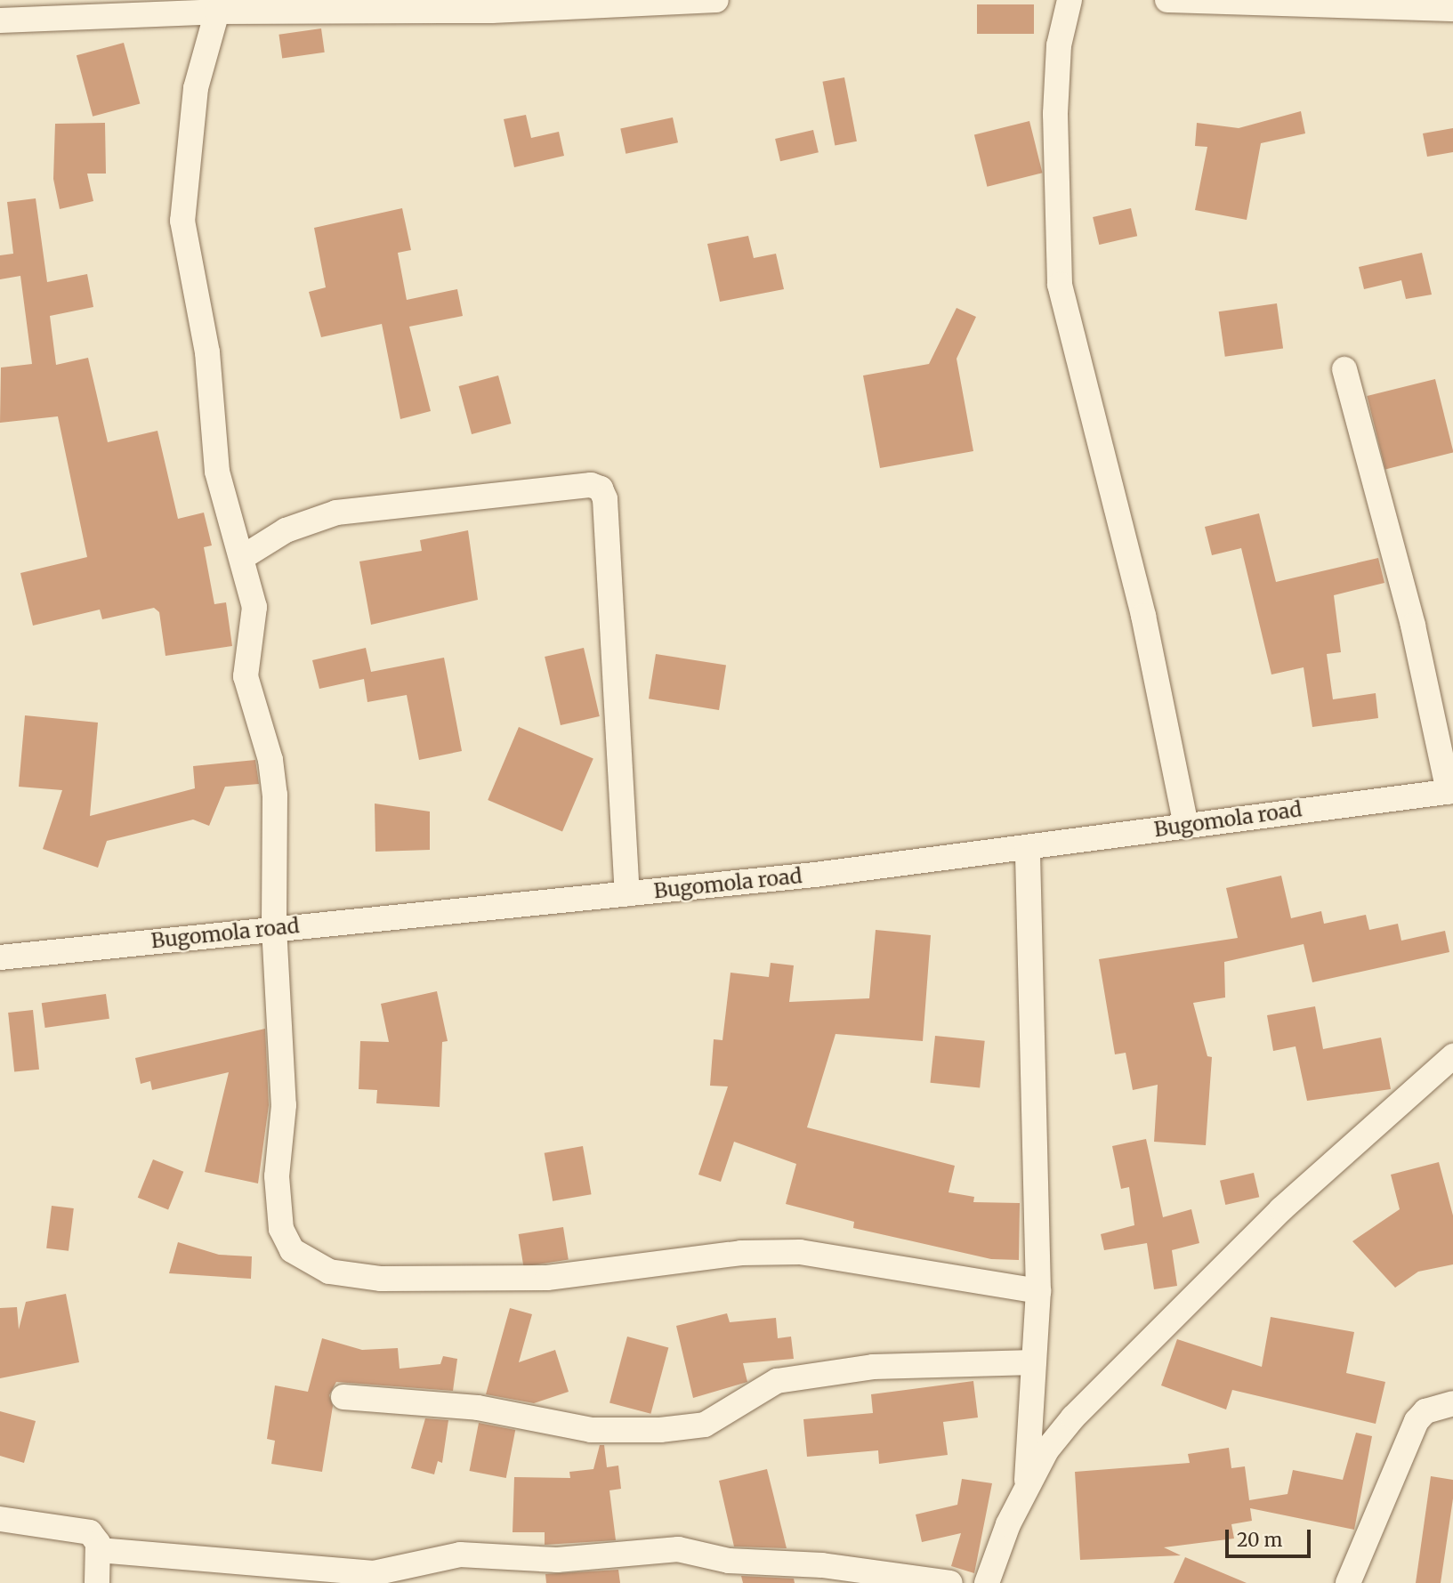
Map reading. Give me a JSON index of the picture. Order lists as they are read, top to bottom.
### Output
{
  "streets": {
    "street": ["Bugomola road"]
  },
  "scale_bar": "20 m"
}
